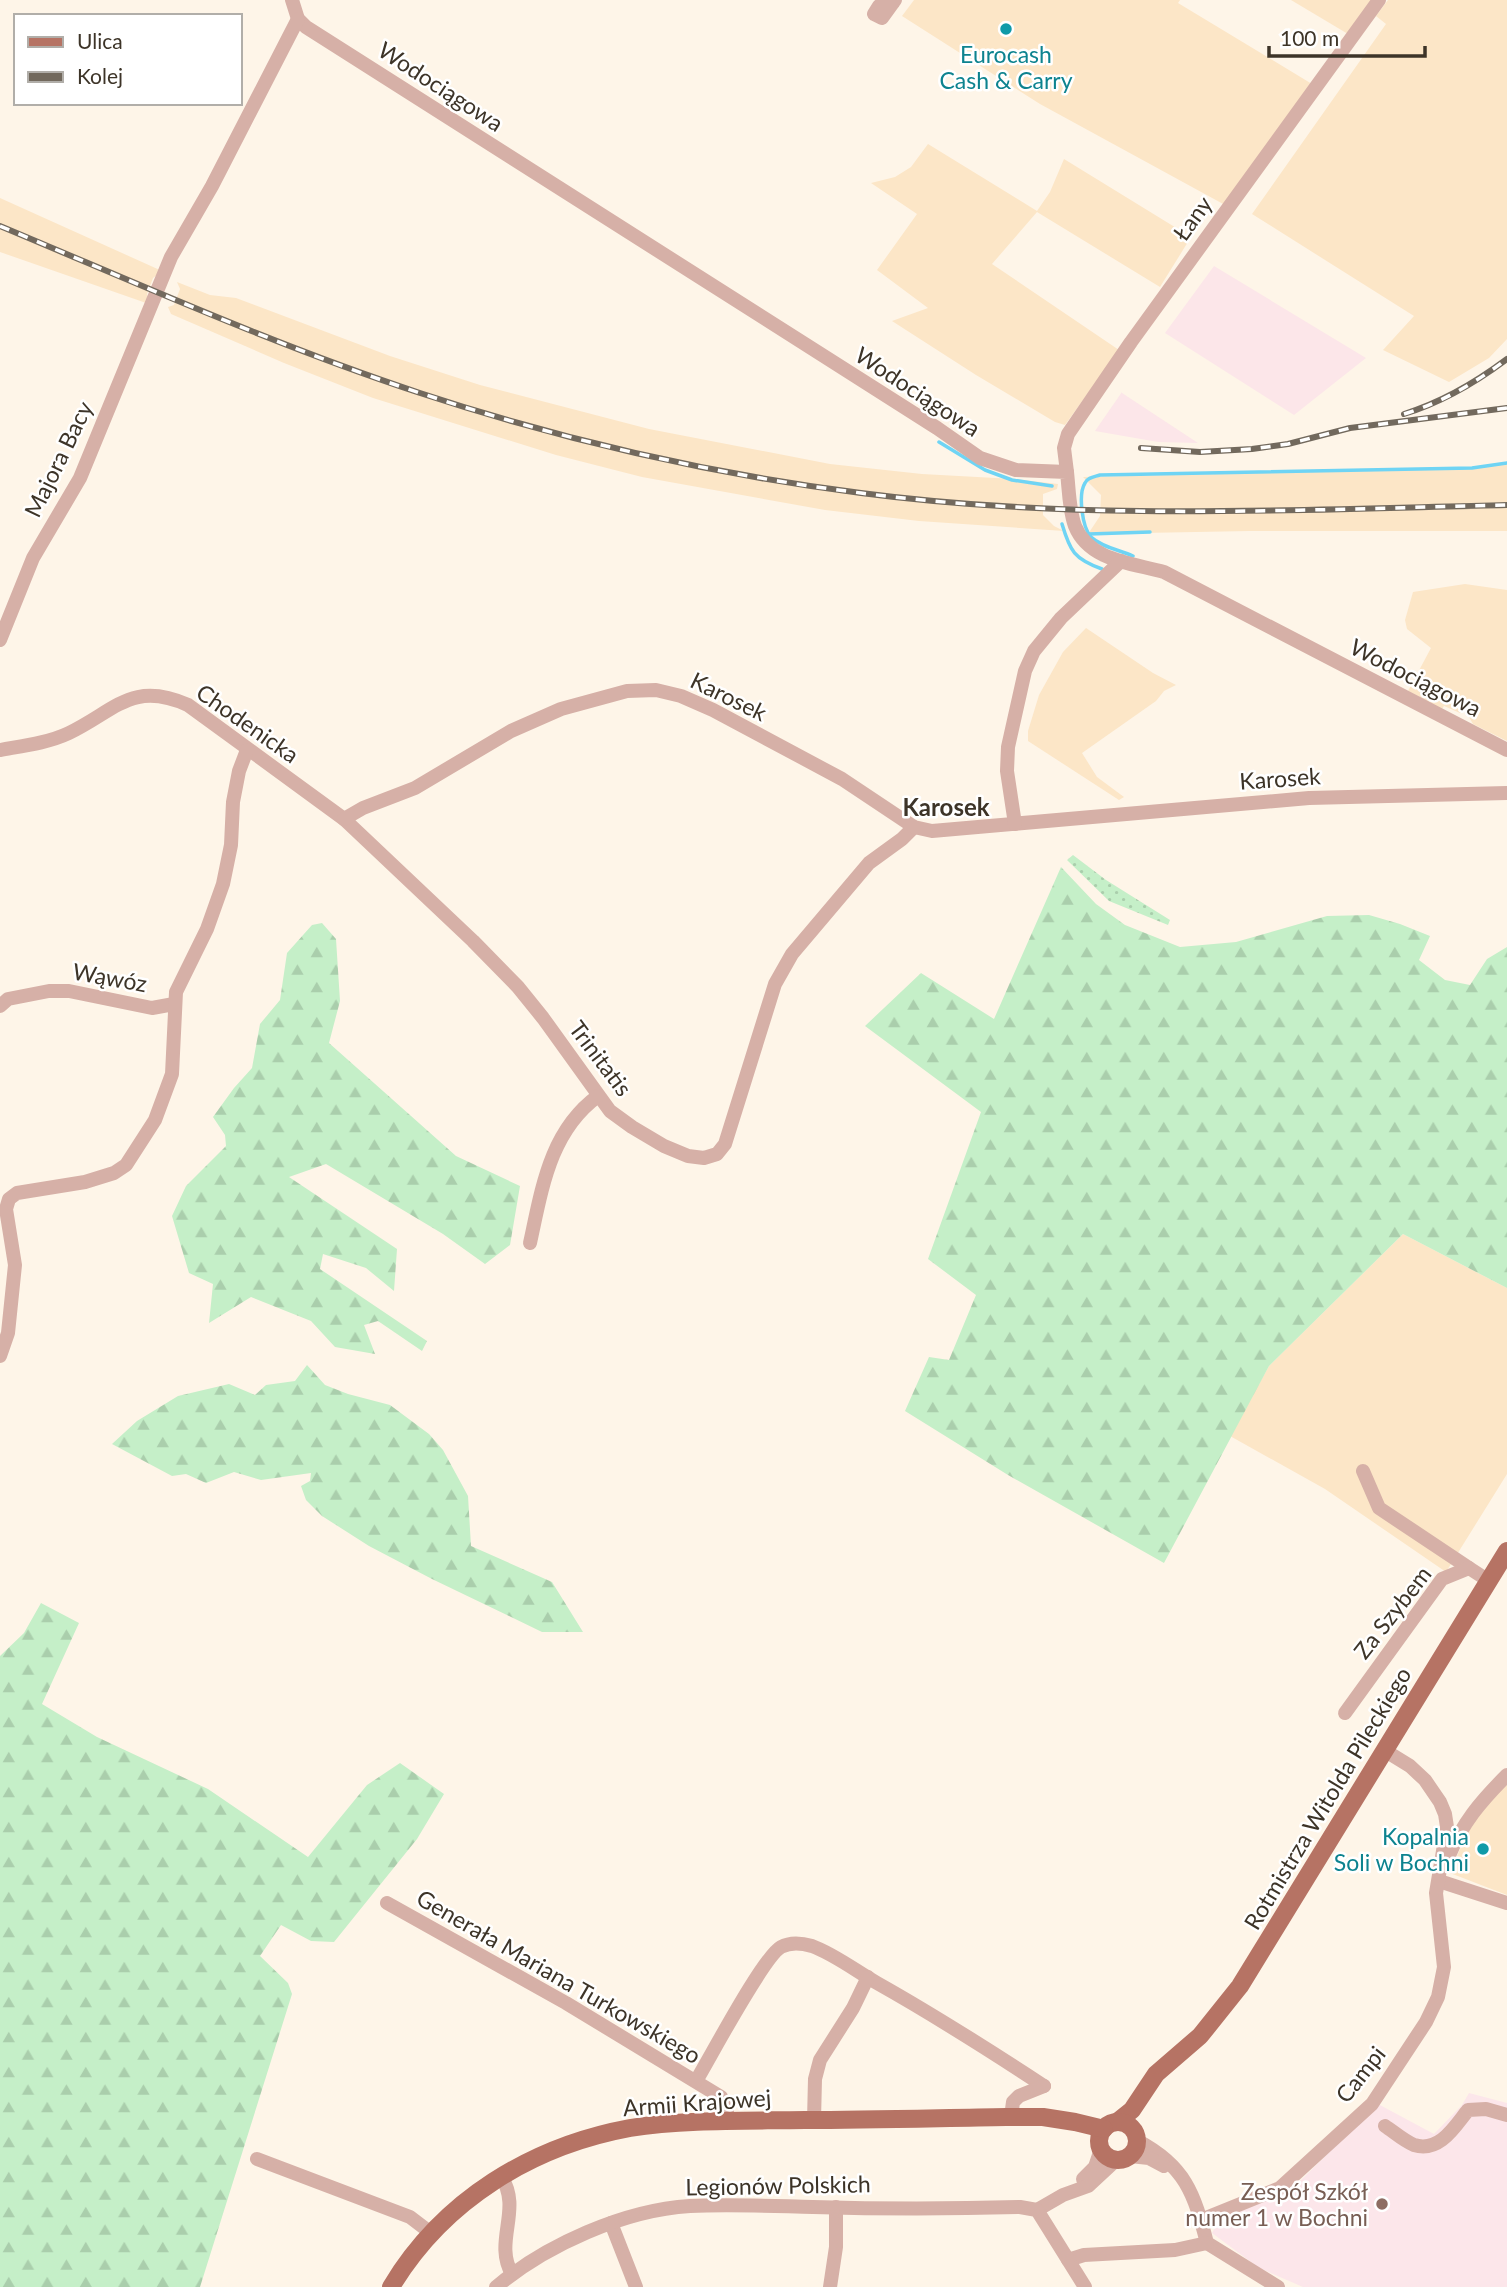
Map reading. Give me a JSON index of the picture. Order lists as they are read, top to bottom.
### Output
{
  "streets": {
    "main road": ["Rotmistrza Witolda Pileckiego", "Armii Krajowej"],
    "street": [
      "Wodociągowa",
      "Łany",
      "Majora Bacy",
      "Karosek",
      "Chodenicka",
      "Wąwóz",
      "Trinitatis",
      "Za Szybem",
      "Generała Mariana Turkowskiego",
      "Campi",
      "Legionów Polskich"
    ]
  },
  "crossings": [
    ["Wodociągowa", "Łany"],
    ["Wodociągowa", "Majora Bacy"],
    ["Karosek", "Chodenicka"],
    ["Karosek", "Trinitatis"],
    ["Chodenicka", "Trinitatis"],
    ["Za Szybem", "Rotmistrza Witolda Pileckiego"],
    ["Rotmistrza Witolda Pileckiego", "Campi"],
    ["Rotmistrza Witolda Pileckiego", "Armii Krajowej"],
    ["Generała Mariana Turkowskiego", "Armii Krajowej"]
  ],
  "districts": ["Karosek"],
  "places": ["Eurocash Cash & Carry", "Kopalnia Soli w Bochni", "Zespół Szkół numer 1 w Bochni"],
  "legend": ["Ulica", "Kolej"],
  "scale_bar": "100 m"
}
